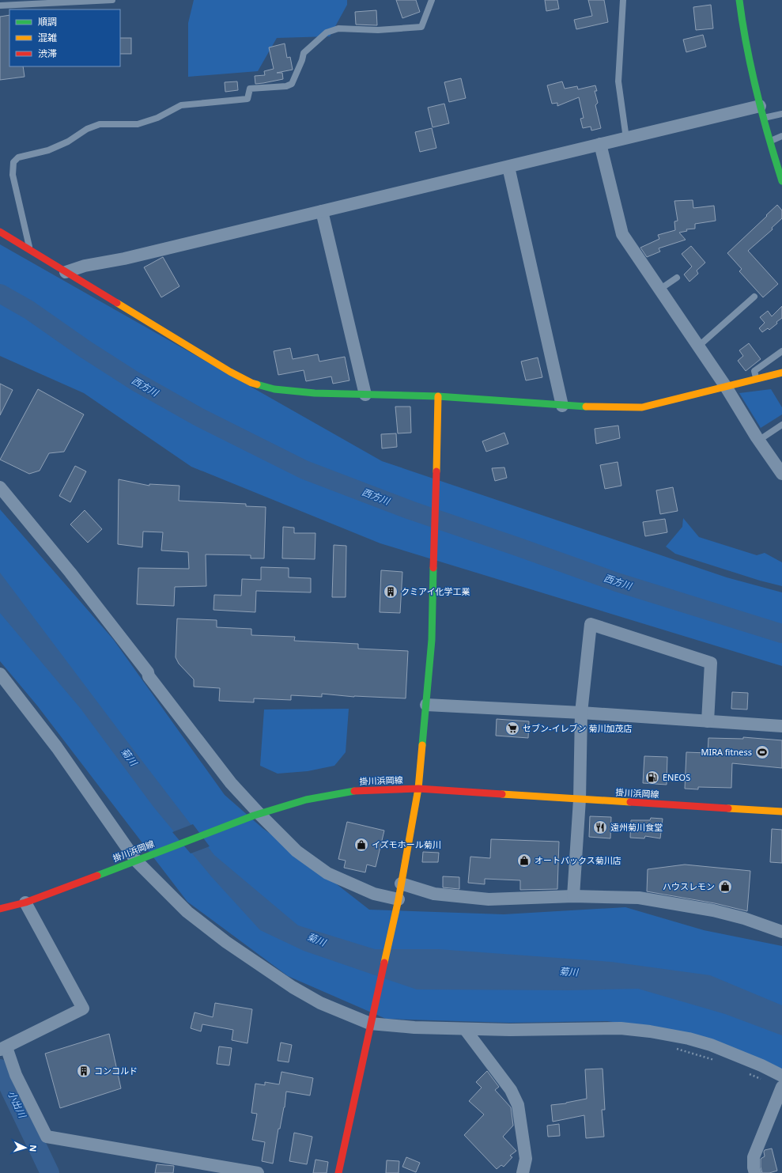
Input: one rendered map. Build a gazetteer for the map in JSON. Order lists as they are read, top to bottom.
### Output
{
  "streets": {
    "street": ["掛川浜岡線"]
  },
  "water": ["西方川", "菊川", "小出川"],
  "places": {
    "building": ["クミアイ化学工業", "コンコルド"],
    "supermarket": ["セブン-イレブン 菊川加茂店"],
    "sports": ["MIRA fitness"],
    "fuel station": ["ENEOS"],
    "restaurant": ["遠州菊川食堂"],
    "shop": ["イズモホール菊川", "オートバックス菊川店", "ハウスレモン"]
  },
  "legend": ["順調", "混雑", "渋滞"],
  "north": "right"
}
